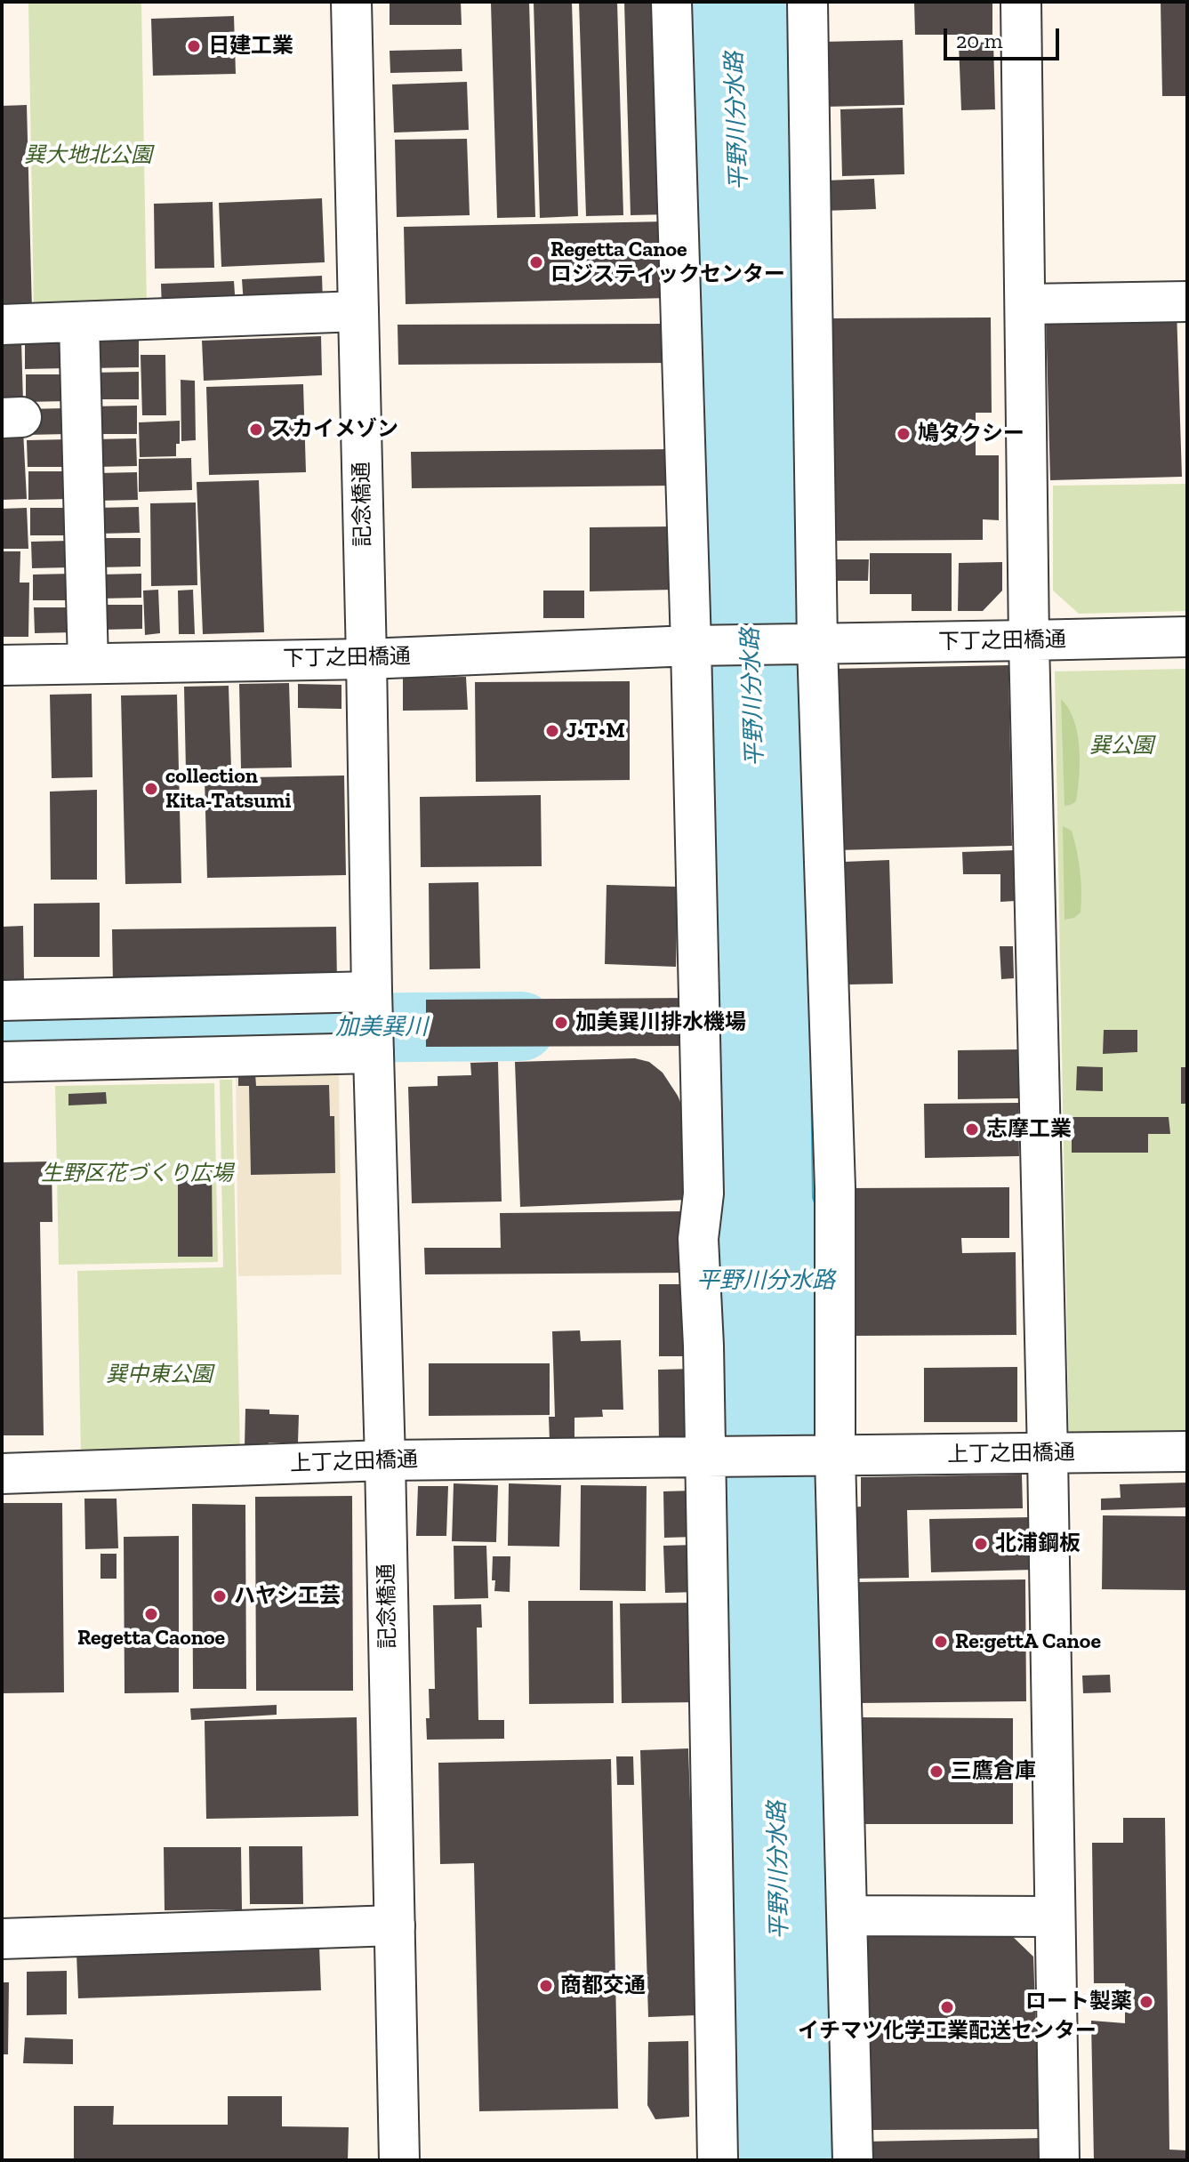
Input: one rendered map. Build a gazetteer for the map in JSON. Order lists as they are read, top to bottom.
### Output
{
  "streets": {
    "street": ["記念橋通", "下丁之田橋通", "上丁之田橋通"]
  },
  "crossings": [
    ["記念橋通", "下丁之田橋通"],
    ["記念橋通", "上丁之田橋通"]
  ],
  "water": ["平野川分水路", "加美巽川"],
  "parks": [
    "巽大地北公園",
    "巽公園",
    "生野区花づくり広場",
    "巽中東公園"
  ],
  "places": [
    "日建工業",
    "Regetta Canoe ロジスティックセンター",
    "スカイメゾン",
    "鳩タクシー",
    "J•T•M",
    "collection Kita-Tatsumi",
    "加美巽川排水機場",
    "志摩工業",
    "北浦鋼板",
    "ハヤシ工芸",
    "Regetta Caonoe",
    "Re:gettA Canoe",
    "三鷹倉庫",
    "商都交通",
    "ロート製薬",
    "イチマツ化学工業配送センター"
  ],
  "scale_bar": "20 m"
}
